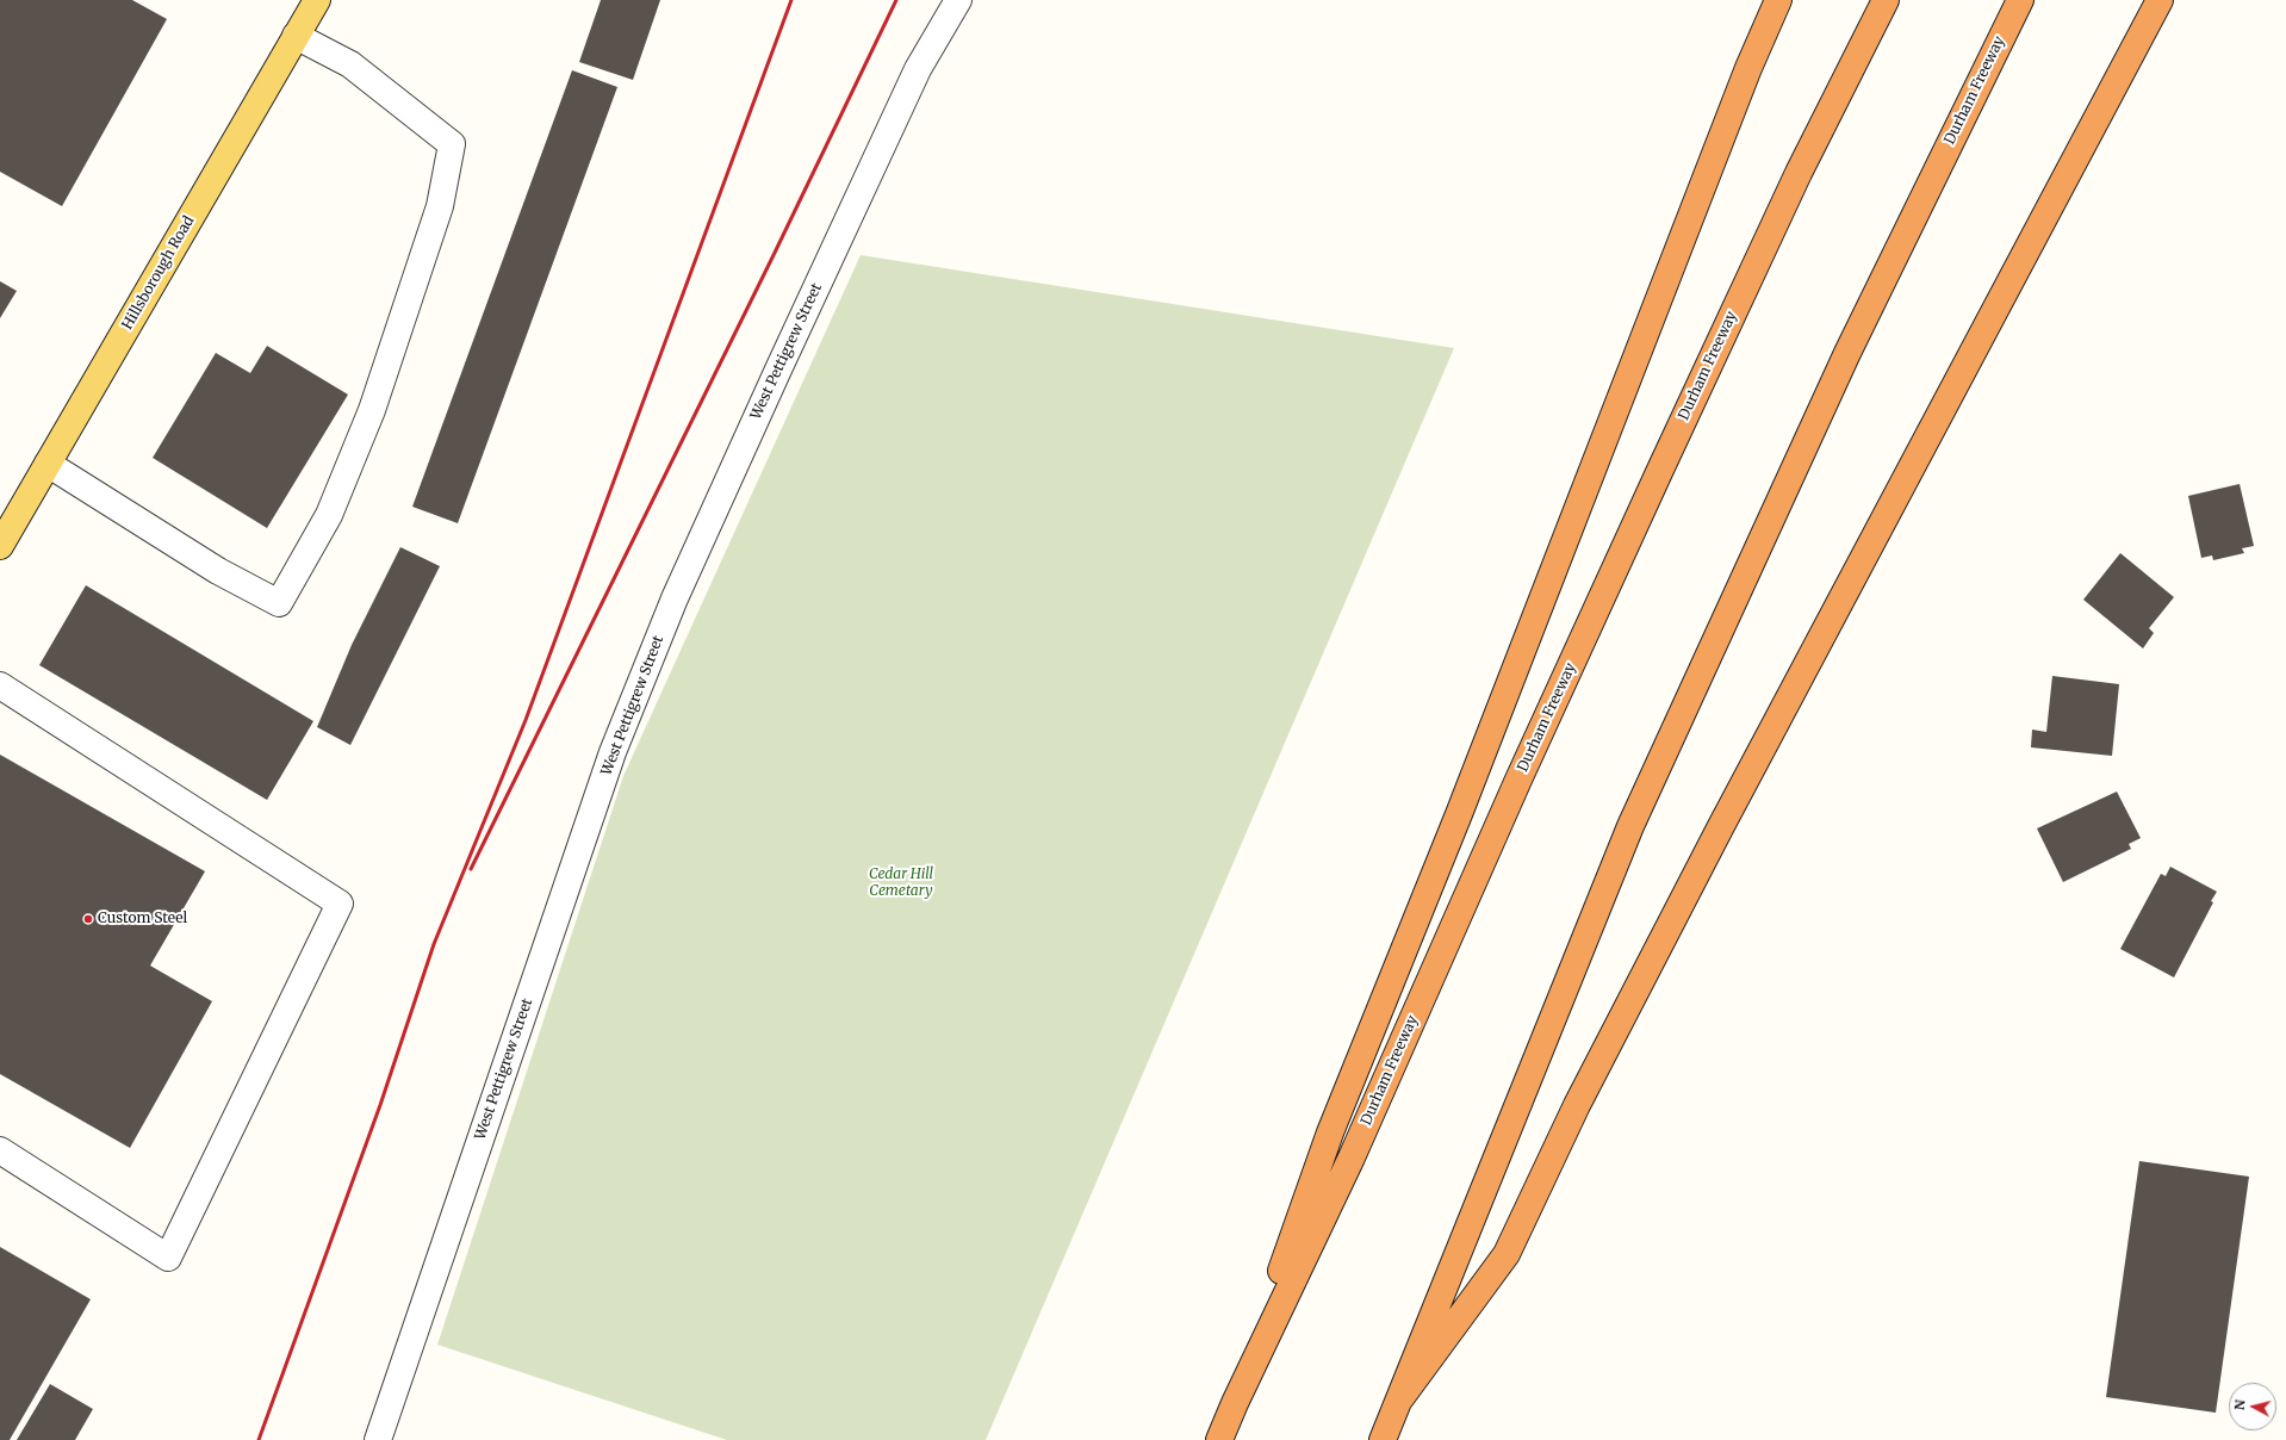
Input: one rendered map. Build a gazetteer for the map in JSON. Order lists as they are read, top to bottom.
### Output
{
  "streets": {
    "highway": ["Durham Freeway"],
    "main road": ["Hillsborough Road"],
    "street": ["West Pettigrew Street"]
  },
  "parks": ["Cedar Hill Cemetary"],
  "places": ["Custom Steel"],
  "north": "left"
}
